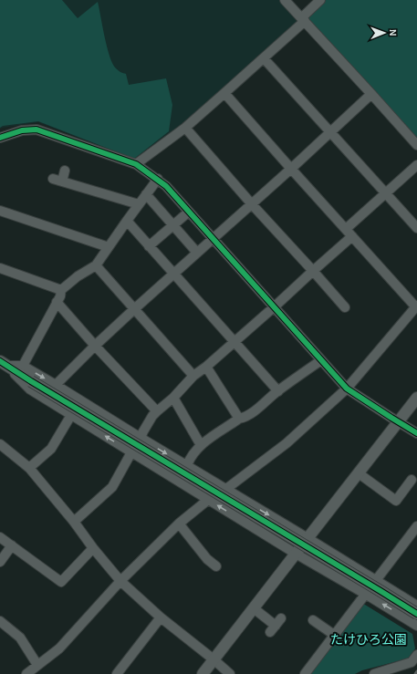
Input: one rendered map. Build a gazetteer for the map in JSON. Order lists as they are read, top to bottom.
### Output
{
  "parks": ["たけひろ公園"],
  "north": "right"
}
